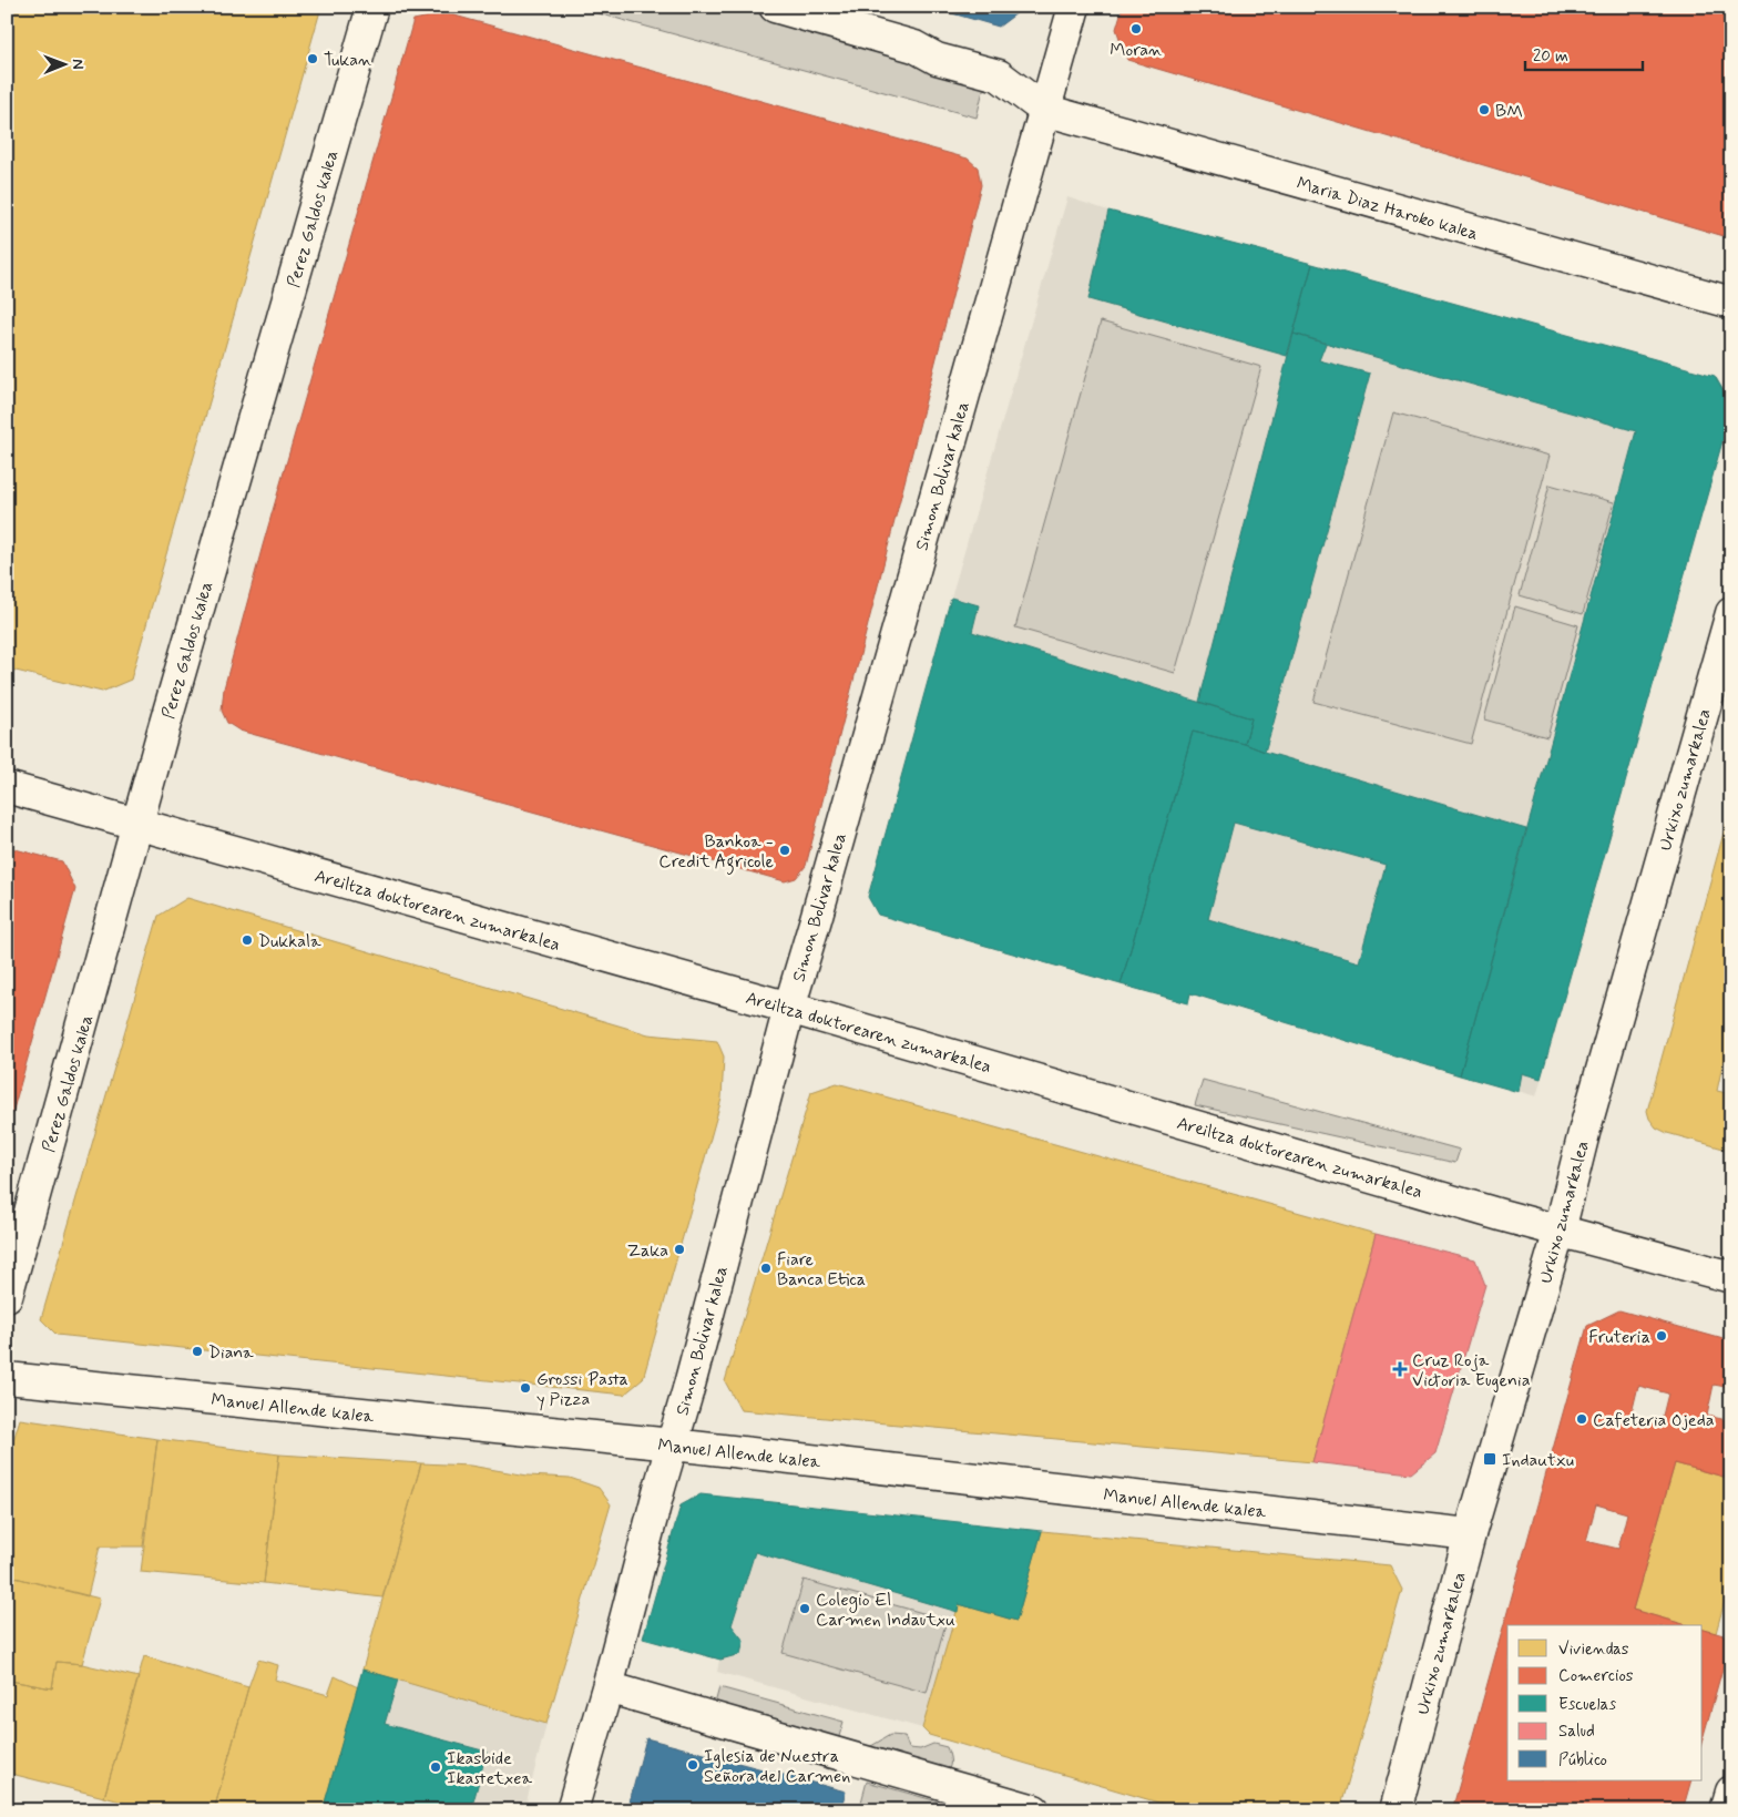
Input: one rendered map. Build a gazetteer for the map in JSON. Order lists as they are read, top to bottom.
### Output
{
  "streets": {
    "street": [
      "Maria Diaz Haroko kalea",
      "Perez Galdos kalea",
      "Simon Bolivar kalea",
      "Urkixo zumarkalea",
      "Areiltza doktorearen zumarkalea",
      "Manuel Allende kalea"
    ]
  },
  "crossings": [
    ["Maria Diaz Haroko kalea", "Simon Bolivar kalea"],
    ["Perez Galdos kalea", "Areiltza doktorearen zumarkalea"],
    ["Simon Bolivar kalea", "Areiltza doktorearen zumarkalea"],
    ["Simon Bolivar kalea", "Manuel Allende kalea"],
    ["Urkixo zumarkalea", "Areiltza doktorearen zumarkalea"],
    ["Urkixo zumarkalea", "Manuel Allende kalea"]
  ],
  "places": {
    "other": [
      "Moran",
      "Tukan",
      "BM",
      "Bankoa - Credit Agricole",
      "Dukkala",
      "Zaka",
      "Fiare Banca Etica",
      "Fruteria",
      "Diana",
      "Grossi Pasta y Pizza",
      "Cafeteria Ojeda",
      "Colegio El Carmen Indautxu",
      "Iglesia de Nuestra Señora del Carmen",
      "Ikasbide Ikastetxea"
    ],
    "health": ["Cruz Roja Victoria Eugenia"],
    "transit": ["Indautxu"]
  },
  "legend": [
    "Viviendas",
    "Comercios",
    "Escuelas",
    "Salud",
    "Público"
  ],
  "scale_bar": "20 m",
  "north": "right"
}
